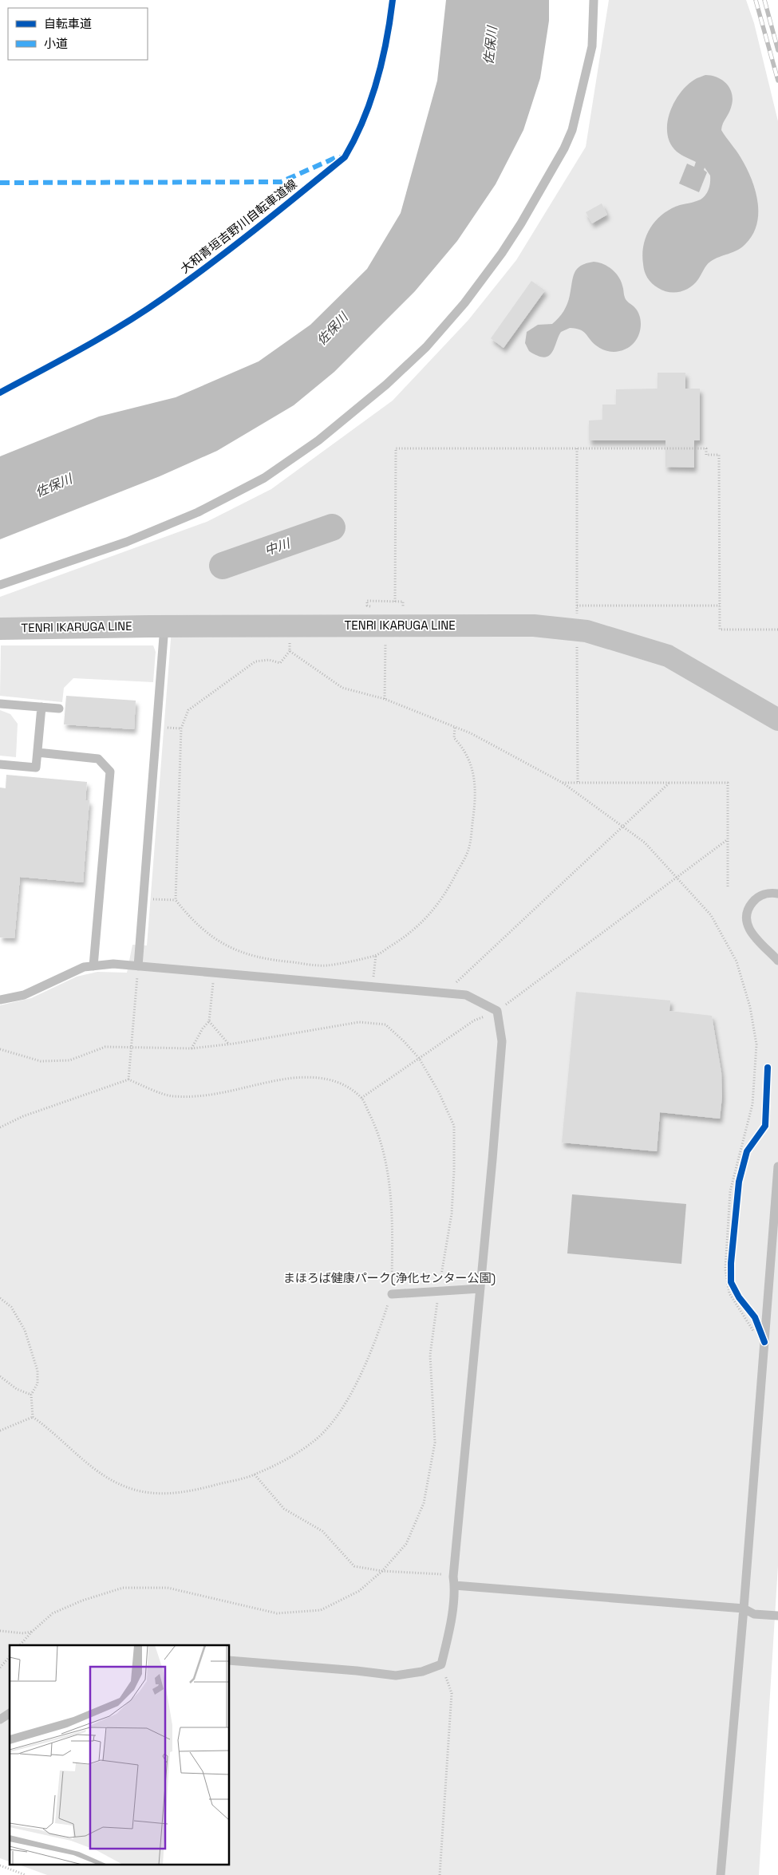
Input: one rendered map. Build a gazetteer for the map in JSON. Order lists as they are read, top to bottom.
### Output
{
  "streets": {
    "main road": ["TENRI IKARUGA LINE"],
    "cycle path": ["大和青垣吉野川自転車道線"]
  },
  "water": ["佐保川", "中川"],
  "parks": ["まほろば健康パーク(浄化センター公園)"],
  "legend": ["自転車道", "小道"]
}
